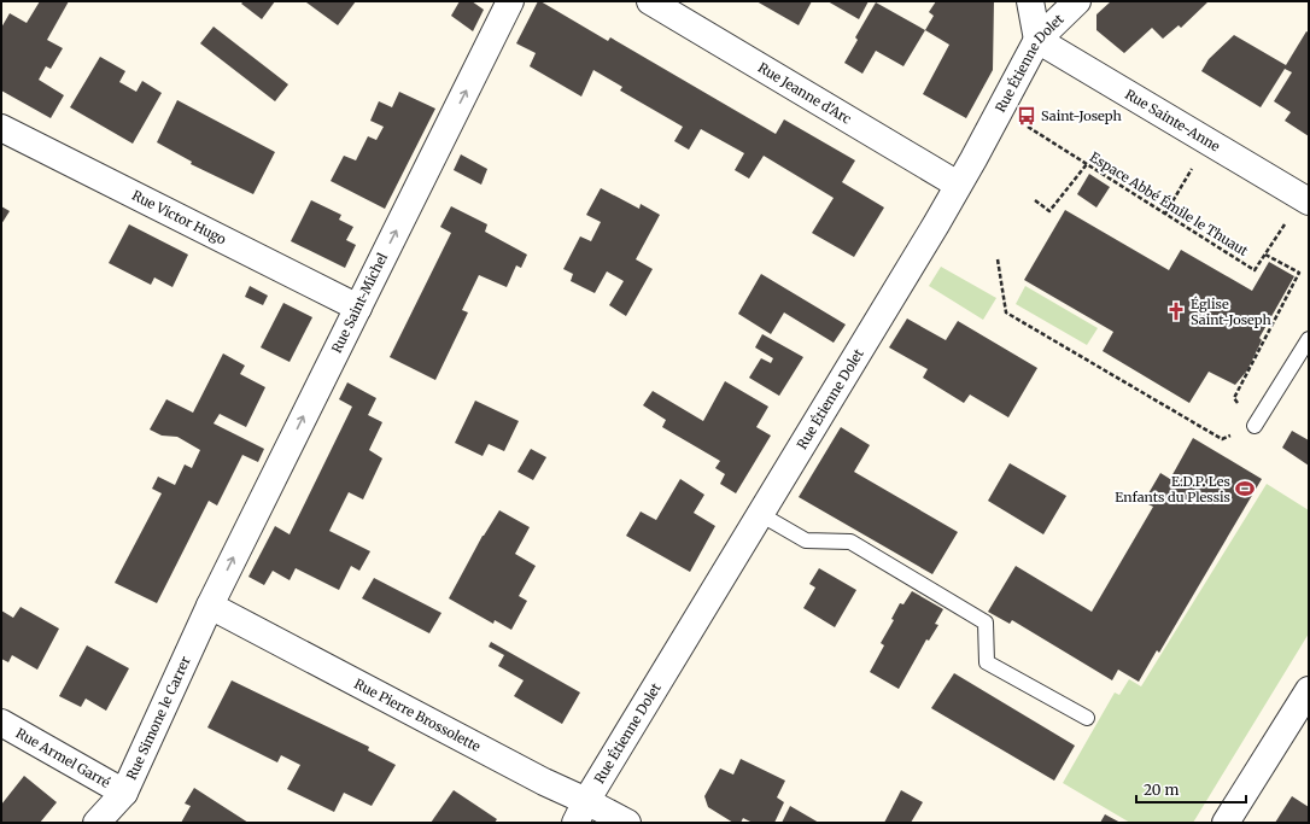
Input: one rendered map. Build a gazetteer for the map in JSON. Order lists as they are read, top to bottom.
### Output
{
  "streets": {
    "street": [
      "Rue Étienne Dolet",
      "Rue Jeanne d'Arc",
      "Rue Sainte-Anne",
      "Rue Victor Hugo",
      "Rue Saint-Michel",
      "Rue Pierre Brossolette",
      "Rue Simone le Carrer",
      "Rue Armel Garré"
    ],
    "path": ["Espace Abbé Émile le Thuaut"]
  },
  "crossings": [
    ["Rue Étienne Dolet", "Rue Jeanne d'Arc"],
    ["Rue Étienne Dolet", "Rue Sainte-Anne"],
    ["Rue Étienne Dolet", "Espace Abbé Émile le Thuaut"],
    ["Rue Étienne Dolet", "Rue Pierre Brossolette"],
    ["Rue Sainte-Anne", "Espace Abbé Émile le Thuaut"],
    ["Rue Victor Hugo", "Rue Saint-Michel"],
    ["Rue Saint-Michel", "Rue Pierre Brossolette"],
    ["Rue Saint-Michel", "Rue Simone le Carrer"],
    ["Rue Pierre Brossolette", "Rue Simone le Carrer"],
    ["Rue Simone le Carrer", "Rue Armel Garré"]
  ],
  "one_way": ["Rue Saint-Michel"],
  "places": {
    "bus stop": ["Saint-Joseph"],
    "church": ["Église Saint-Joseph"],
    "sports": ["E.D.P. Les Enfants du Plessis"]
  },
  "scale_bar": "20 m"
}
